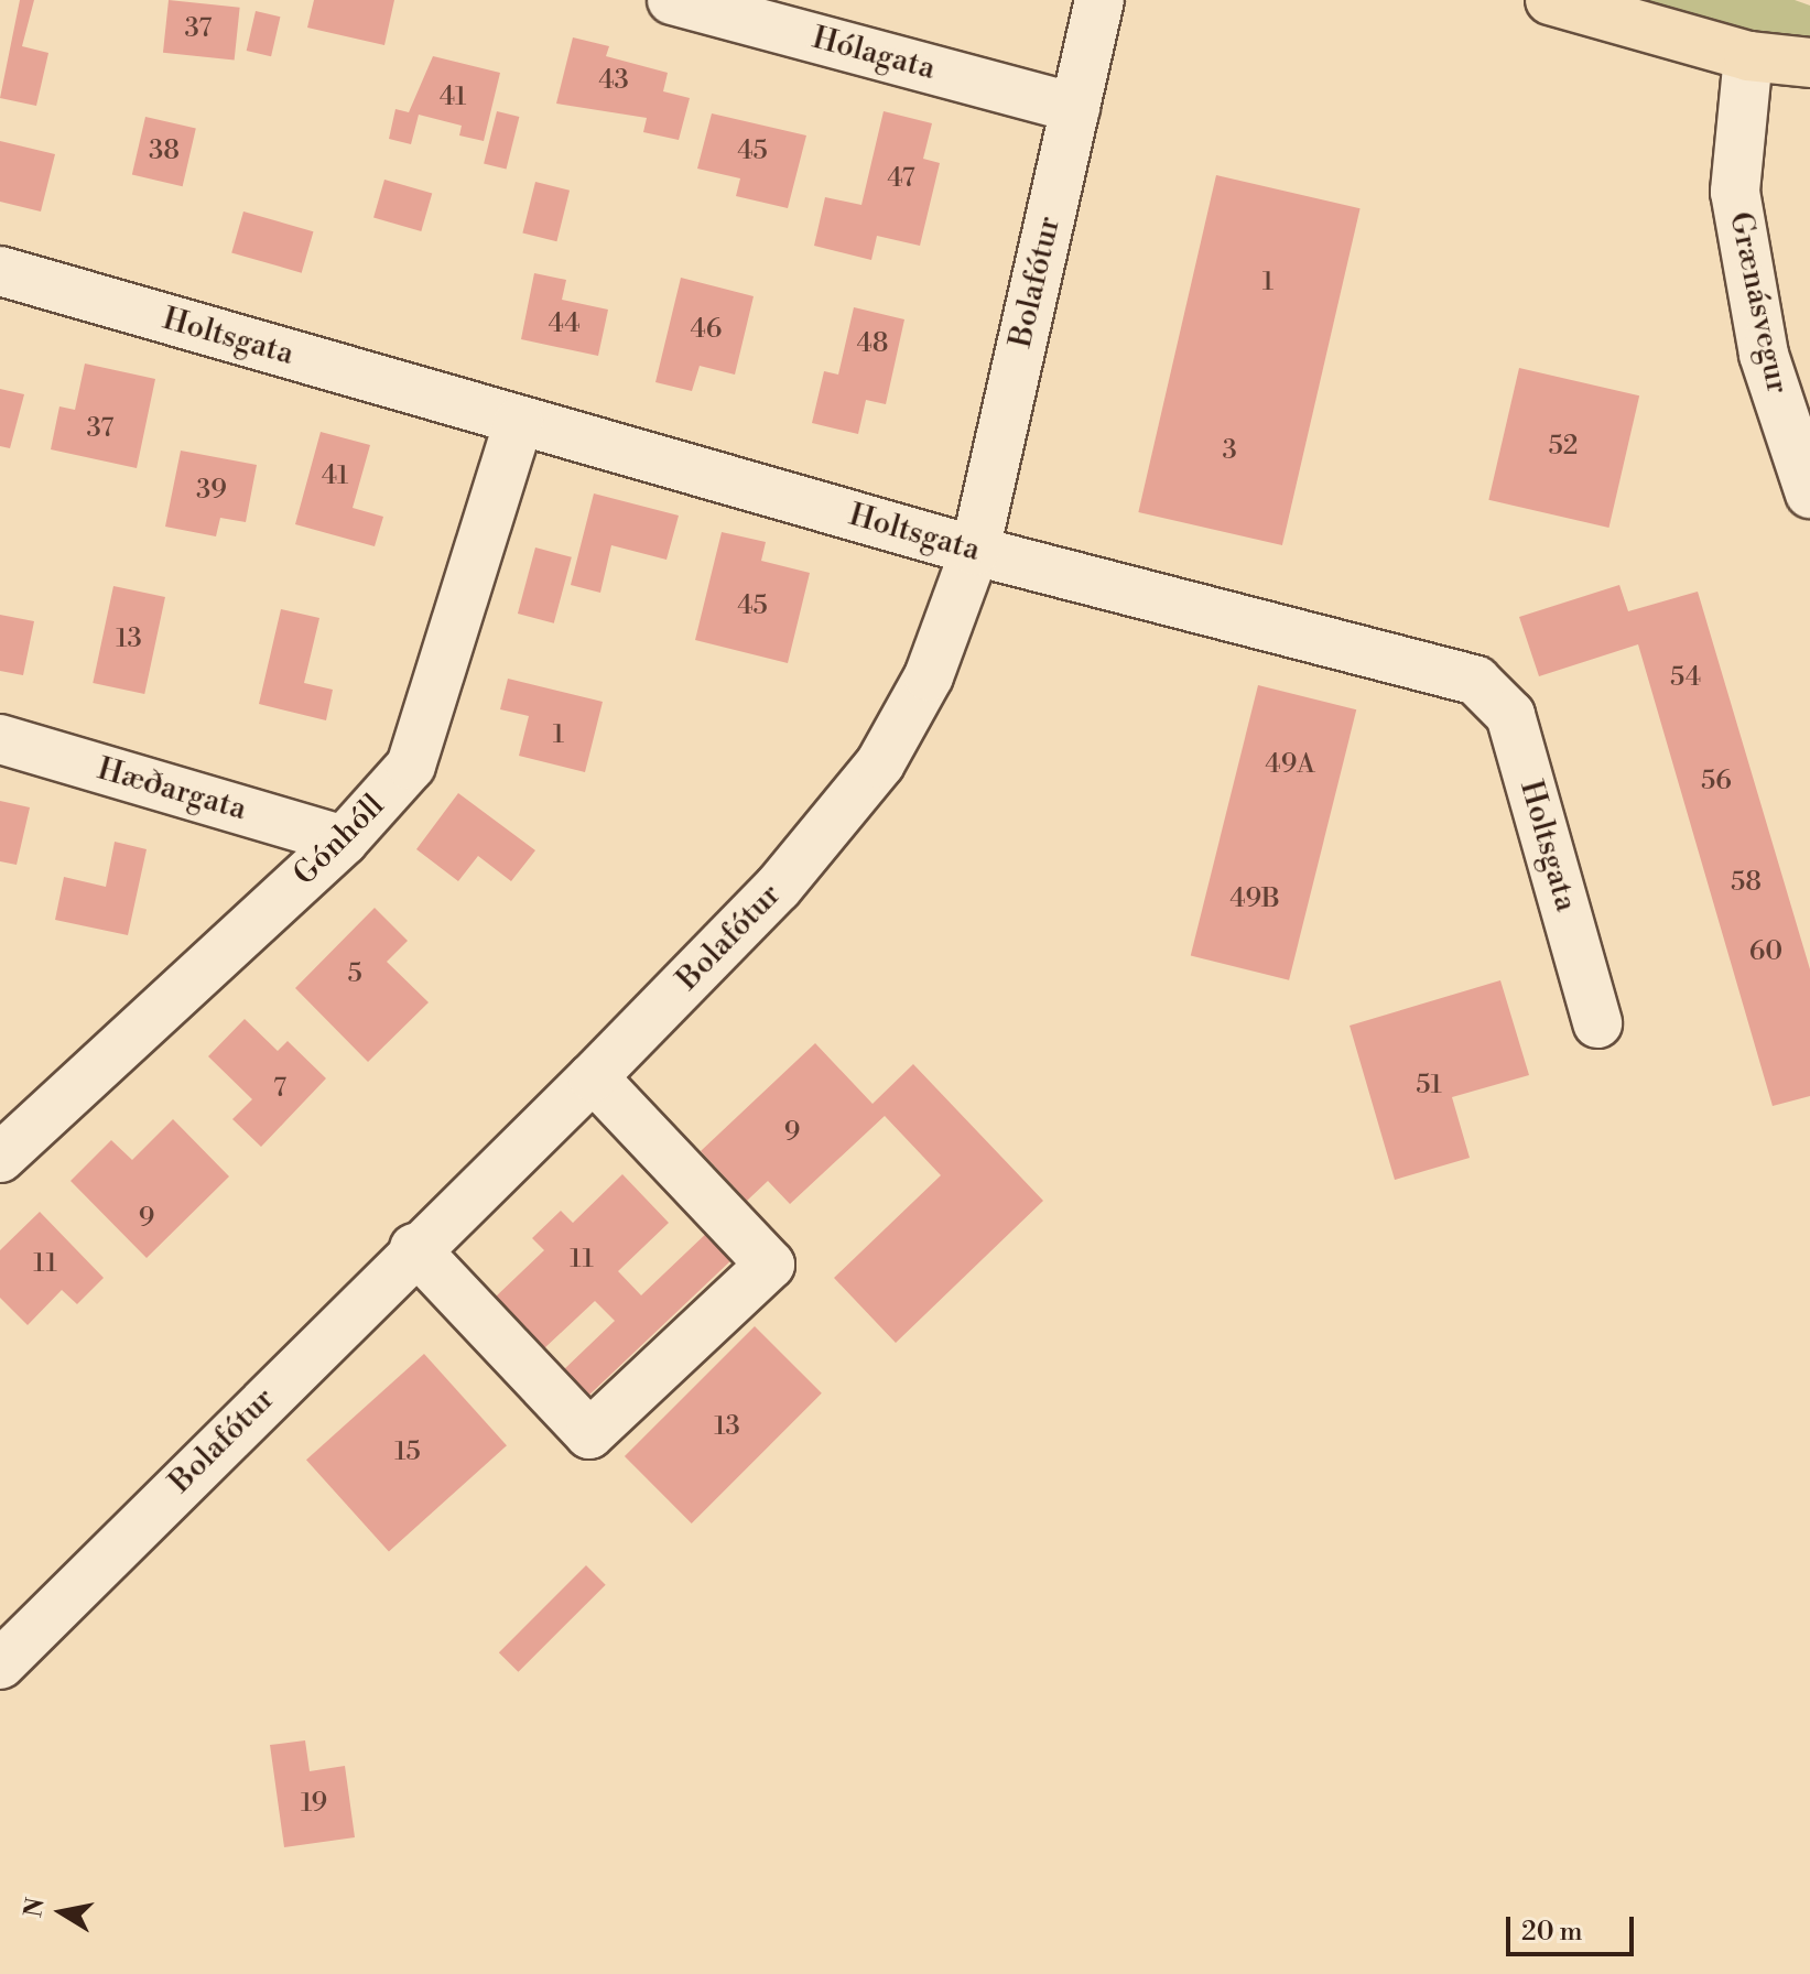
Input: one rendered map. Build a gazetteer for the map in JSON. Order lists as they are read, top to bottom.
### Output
{
  "streets": {
    "street": [
      "Hólagata",
      "Bolafótur",
      "Grænásvegur",
      "Holtsgata",
      "Hæðargata",
      "Gónhóll"
    ]
  },
  "crossings": [
    ["Hólagata", "Bolafótur"],
    ["Bolafótur", "Holtsgata"],
    ["Holtsgata", "Gónhóll"],
    ["Hæðargata", "Gónhóll"]
  ],
  "house_numbers": [
    "37",
    "43",
    "41",
    "38",
    "45",
    "47",
    "1",
    "44",
    "46",
    "48",
    "37",
    "52",
    "3",
    "41",
    "39",
    "45",
    "13",
    "54",
    "1",
    "49A",
    "56",
    "58",
    "49B",
    "60",
    "5",
    "51",
    "7",
    "9",
    "9",
    "11",
    "11",
    "13",
    "15",
    "19"
  ],
  "scale_bar": "20 m",
  "north": "left"
}
